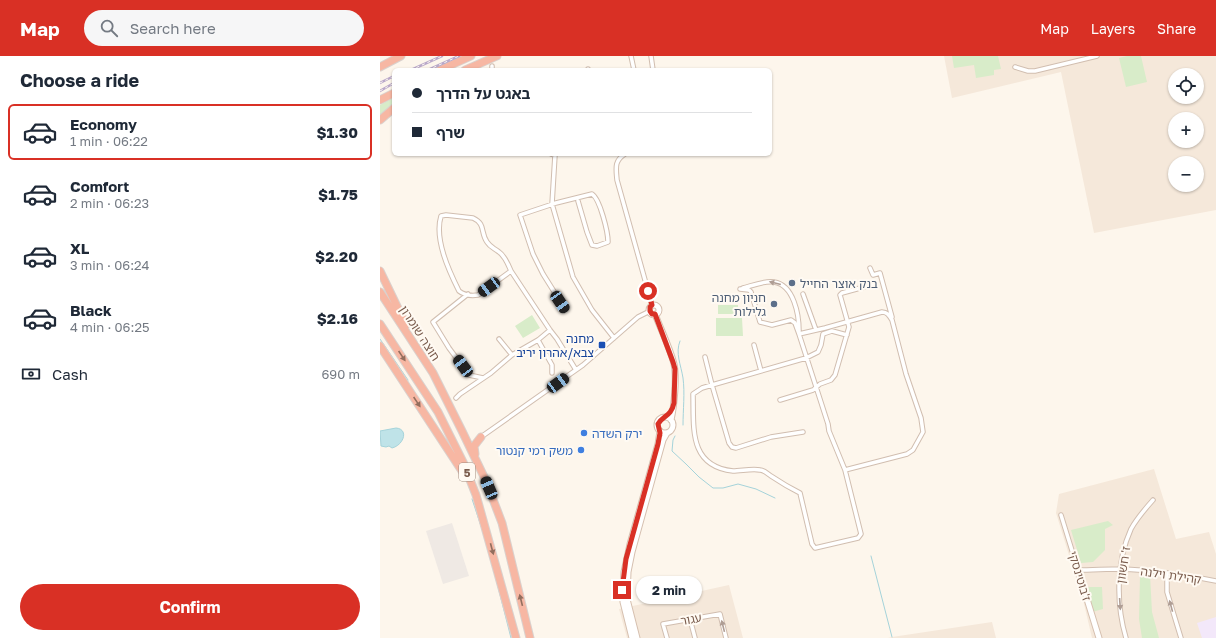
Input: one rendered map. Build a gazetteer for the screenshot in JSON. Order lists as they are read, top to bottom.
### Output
{
  "streets": {
    "highway": ["חוצה שומרון", "5"],
    "street": [
      "ז' חשוון",
      "קהילת וילנה",
      "ז'בוטינסקי",
      "עגור"
    ]
  },
  "crossings": [
    ["חוצה שומרון", "5"],
    ["ז' חשוון", "קהילת וילנה"],
    ["קהילת וילנה", "ז'בוטינסקי"]
  ],
  "one_way": ["ז' חשוון"],
  "places": {
    "other": [
      "בנק אוצר החייל",
      "חניון מחנה גלילות",
      "ירק השדה",
      "משק רמי קנטור"
    ],
    "transit": ["מחנה צבא/אהרון יריב"]
  },
  "page": {
    "header": "Map",
    "search": "Search here",
    "nav": ["Map", "Layers", "Share"],
    "heading": "Choose a ride",
    "map_buttons": ["+", "−"],
    "banner": ["באגט על הדרך", "שרף"],
    "list": [
      {
        "name": "Economy",
        "note": "1 min · 06:22",
        "value": "$1.30"
      },
      {
        "name": "Comfort",
        "note": "2 min · 06:23",
        "value": "$1.75"
      },
      {
        "name": "XL",
        "note": "3 min · 06:24",
        "value": "$2.20"
      },
      {
        "name": "Black",
        "note": "4 min · 06:25",
        "value": "$2.16"
      }
    ],
    "pay": ["Cash", "690 m"],
    "buttons": "Confirm",
    "bubble": "2 min"
  }
}
